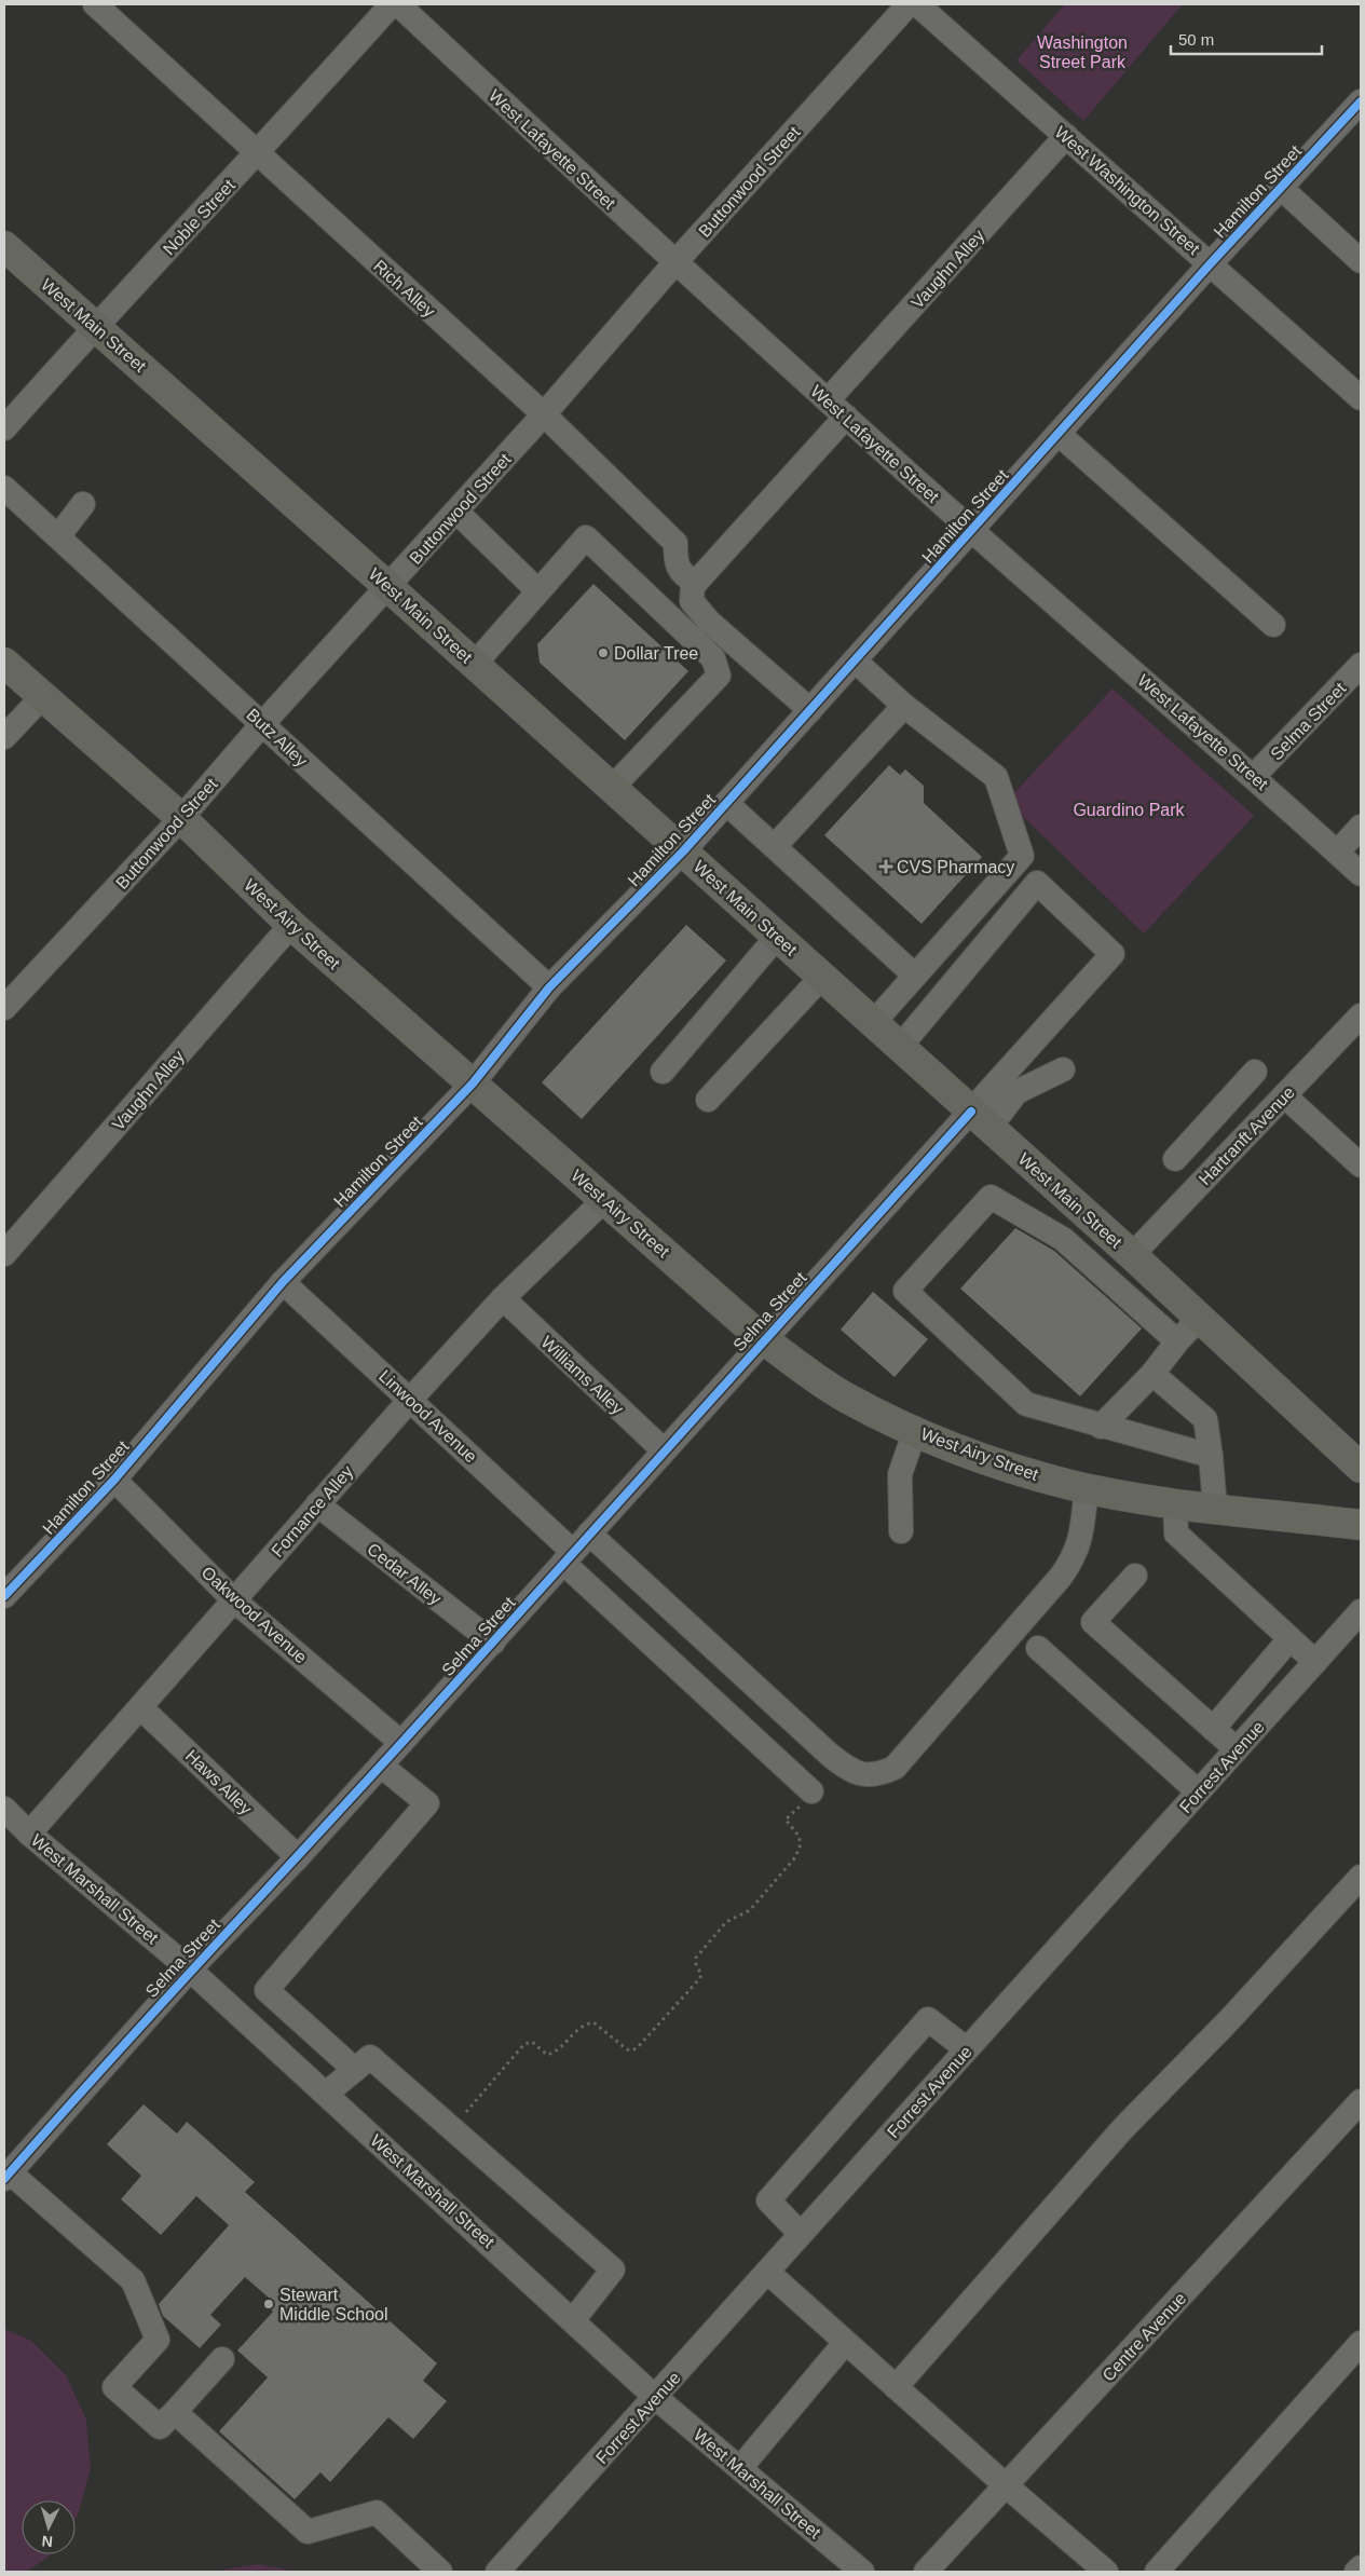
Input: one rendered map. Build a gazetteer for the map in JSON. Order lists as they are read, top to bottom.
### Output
{
  "streets": {
    "main road": ["West Main Street", "West Airy Street"],
    "street": [
      "West Lafayette Street",
      "Buttonwood Street",
      "West Washington Street",
      "Hamilton Street",
      "Noble Street",
      "Vaughn Alley",
      "Rich Alley",
      "Selma Street",
      "Butz Alley",
      "Hartranft Avenue",
      "Williams Alley",
      "Linwood Avenue",
      "Fornance Alley",
      "Cedar Alley",
      "Oakwood Avenue",
      "Forrest Avenue",
      "Haws Alley",
      "West Marshall Street",
      "Centre Avenue"
    ]
  },
  "crossings": [
    ["West Lafayette Street", "Buttonwood Street"],
    ["West Lafayette Street", "Hamilton Street"],
    ["West Lafayette Street", "Vaughn Alley"],
    ["West Lafayette Street", "Selma Street"],
    ["Buttonwood Street", "Rich Alley"],
    ["Buttonwood Street", "West Main Street"],
    ["Buttonwood Street", "Butz Alley"],
    ["Buttonwood Street", "West Airy Street"],
    ["West Washington Street", "Hamilton Street"],
    ["West Washington Street", "Vaughn Alley"],
    ["Hamilton Street", "West Main Street"],
    ["Hamilton Street", "Butz Alley"],
    ["Hamilton Street", "West Airy Street"],
    ["Hamilton Street", "Linwood Avenue"],
    ["Hamilton Street", "Oakwood Avenue"],
    ["Noble Street", "Rich Alley"],
    ["Noble Street", "West Main Street"],
    ["Vaughn Alley", "West Airy Street"],
    ["West Main Street", "Selma Street"],
    ["West Main Street", "Hartranft Avenue"],
    ["Selma Street", "West Airy Street"],
    ["Selma Street", "Williams Alley"],
    ["Selma Street", "Linwood Avenue"],
    ["Selma Street", "Cedar Alley"],
    ["Selma Street", "Oakwood Avenue"],
    ["Selma Street", "Haws Alley"],
    ["Selma Street", "West Marshall Street"],
    ["West Airy Street", "Fornance Alley"],
    ["Williams Alley", "Fornance Alley"],
    ["Linwood Avenue", "Fornance Alley"],
    ["Fornance Alley", "Cedar Alley"],
    ["Fornance Alley", "Oakwood Avenue"],
    ["Fornance Alley", "Haws Alley"],
    ["Fornance Alley", "West Marshall Street"],
    ["Forrest Avenue", "West Marshall Street"]
  ],
  "parks": ["Washington Street Park", "Guardino Park"],
  "places": {
    "other": ["Dollar Tree", "Stewart Middle School"],
    "health": ["CVS Pharmacy"]
  },
  "scale_bar": "50 m",
  "north": "bottom"
}
